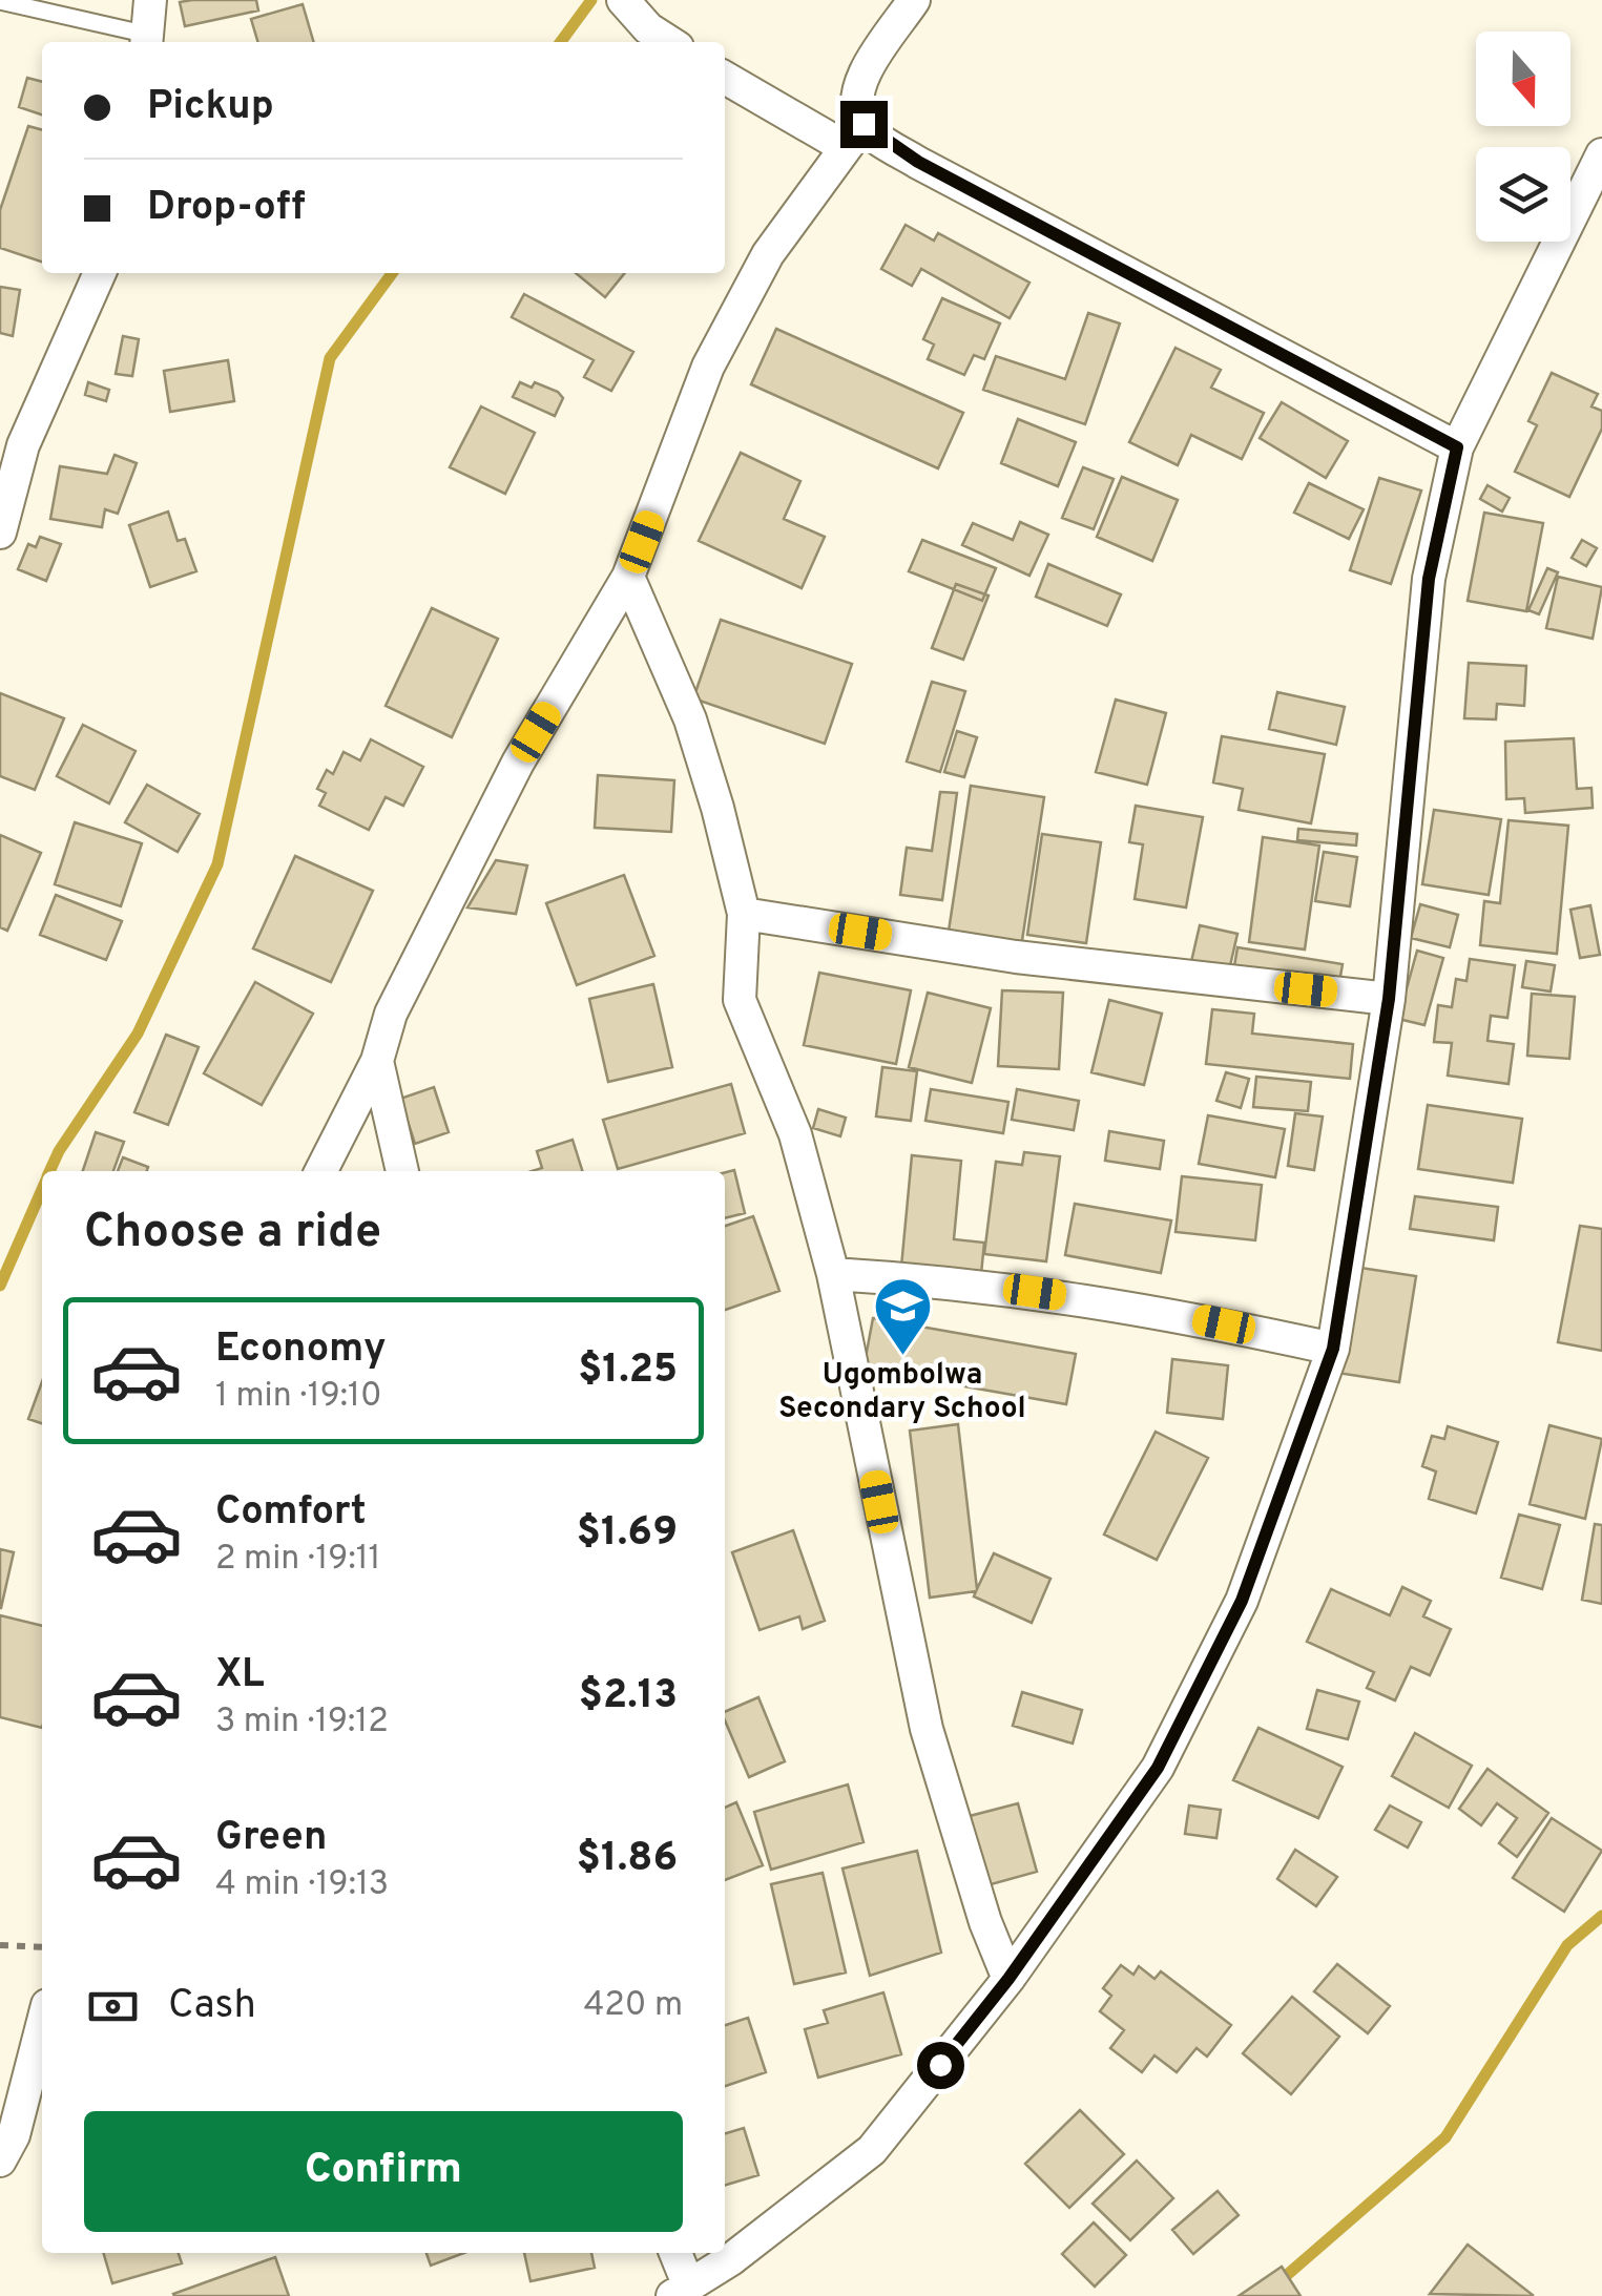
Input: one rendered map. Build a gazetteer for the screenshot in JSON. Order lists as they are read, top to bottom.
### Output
{
  "places": {
    "school or university": ["Ugombolwa Secondary School"]
  },
  "north": "bottom",
  "page": {
    "banner": ["Pickup", "Drop-off"],
    "heading": "Choose a ride",
    "list": [
      {
        "name": "Economy",
        "note": "1 min · 19:10",
        "value": "$1.25"
      },
      {
        "name": "Comfort",
        "note": "2 min · 19:11",
        "value": "$1.69"
      },
      {
        "name": "XL",
        "note": "3 min · 19:12",
        "value": "$2.13"
      },
      {
        "name": "Green",
        "note": "4 min · 19:13",
        "value": "$1.86"
      }
    ],
    "pay": ["Cash", "420 m"],
    "buttons": "Confirm"
  }
}
